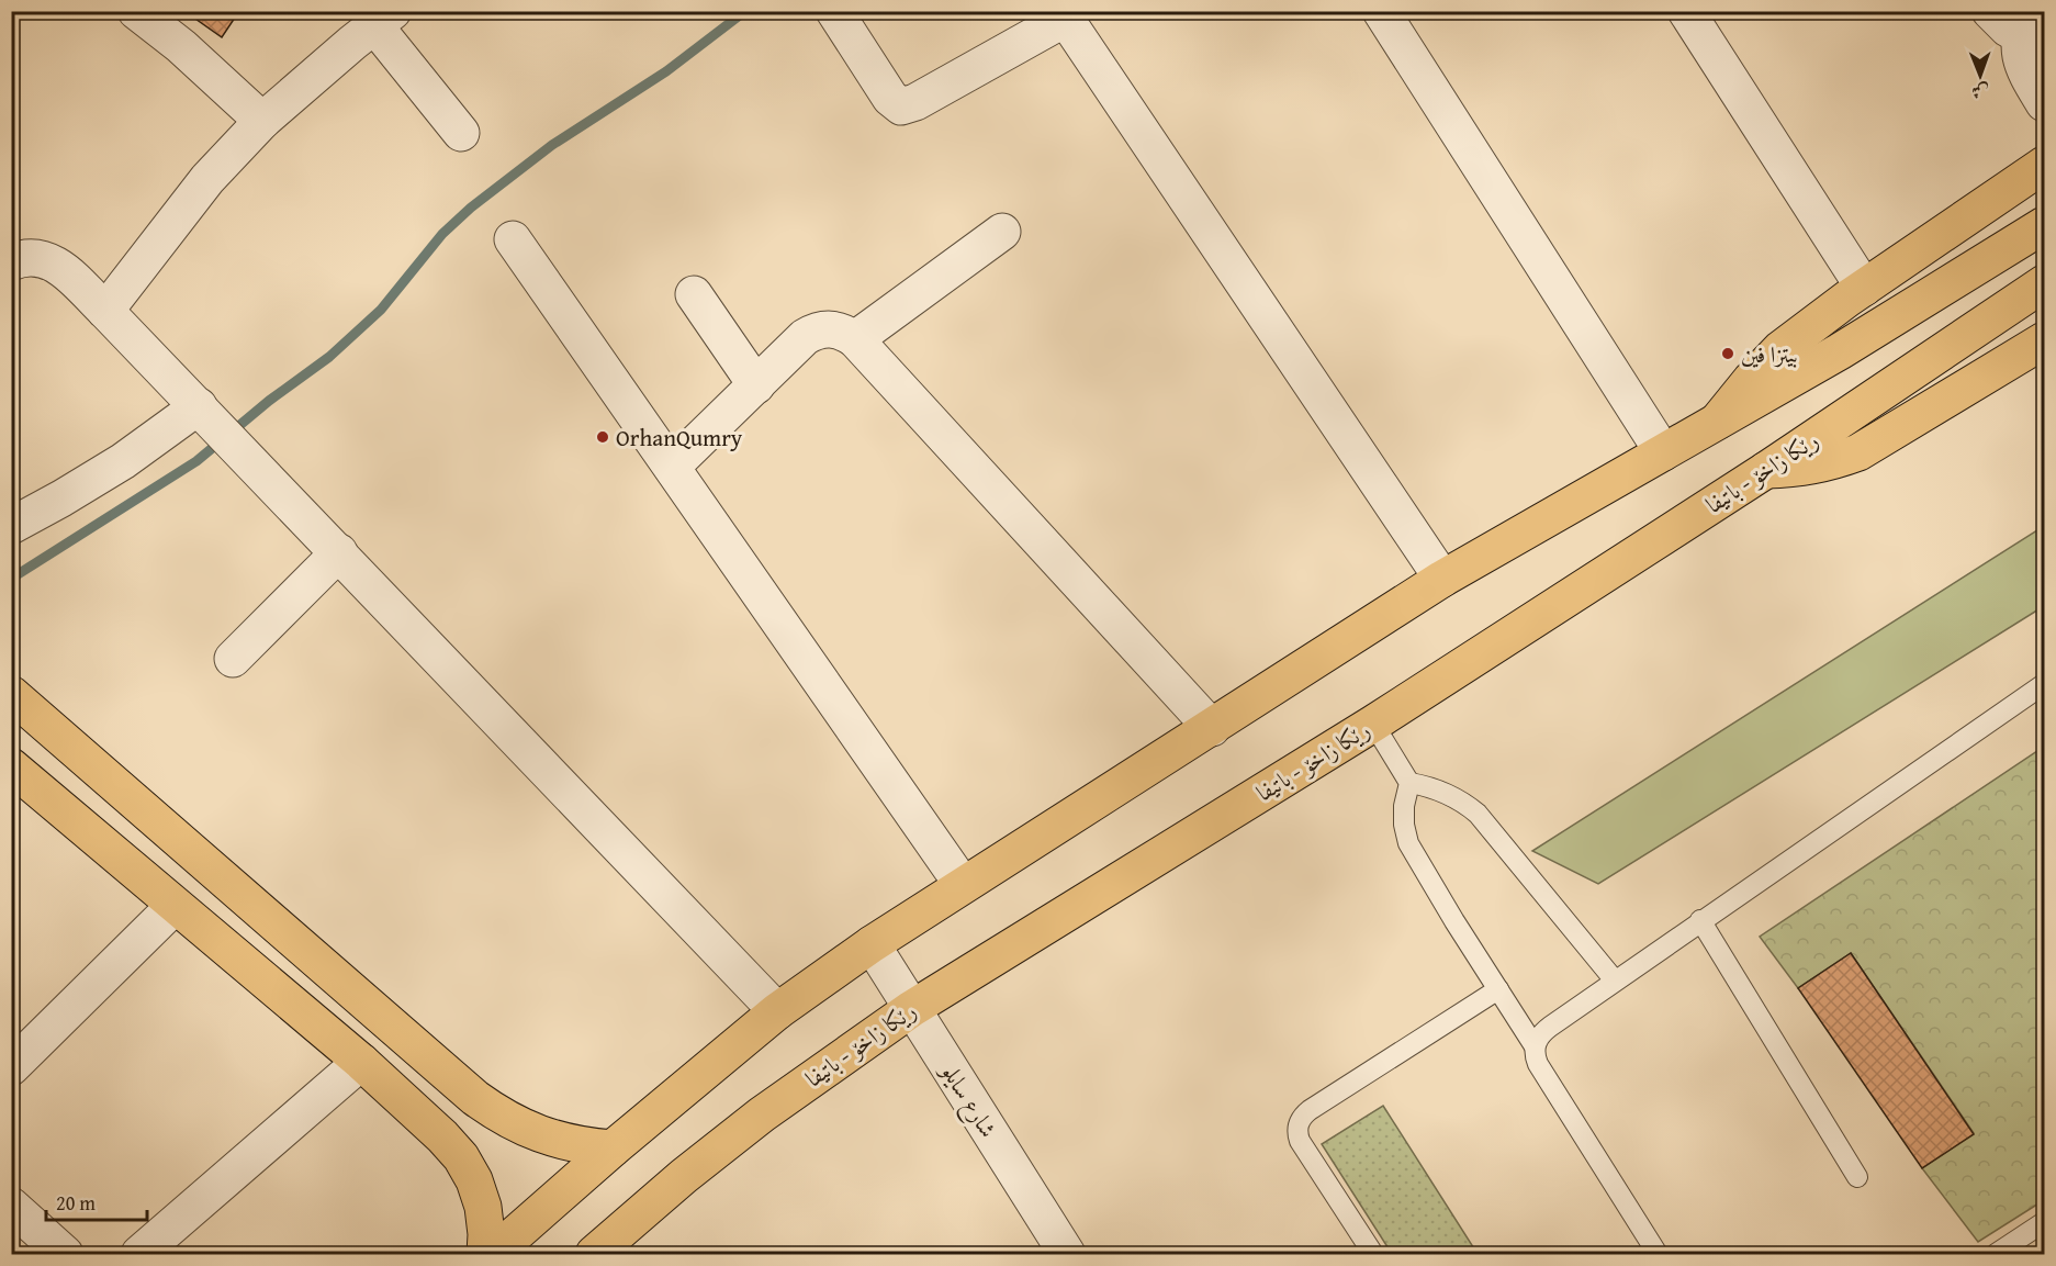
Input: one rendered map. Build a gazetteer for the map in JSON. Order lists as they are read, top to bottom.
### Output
{
  "streets": {
    "main road": ["رێکا زاخۆ - باتیفا"],
    "street": ["شارع سايلو"]
  },
  "crossings": [
    ["رێکا زاخۆ - باتیفا", "شارع سايلو"]
  ],
  "places": ["بيتزا فين", "OrhanQumry"],
  "scale_bar": "20 m",
  "north": "bottom"
}
